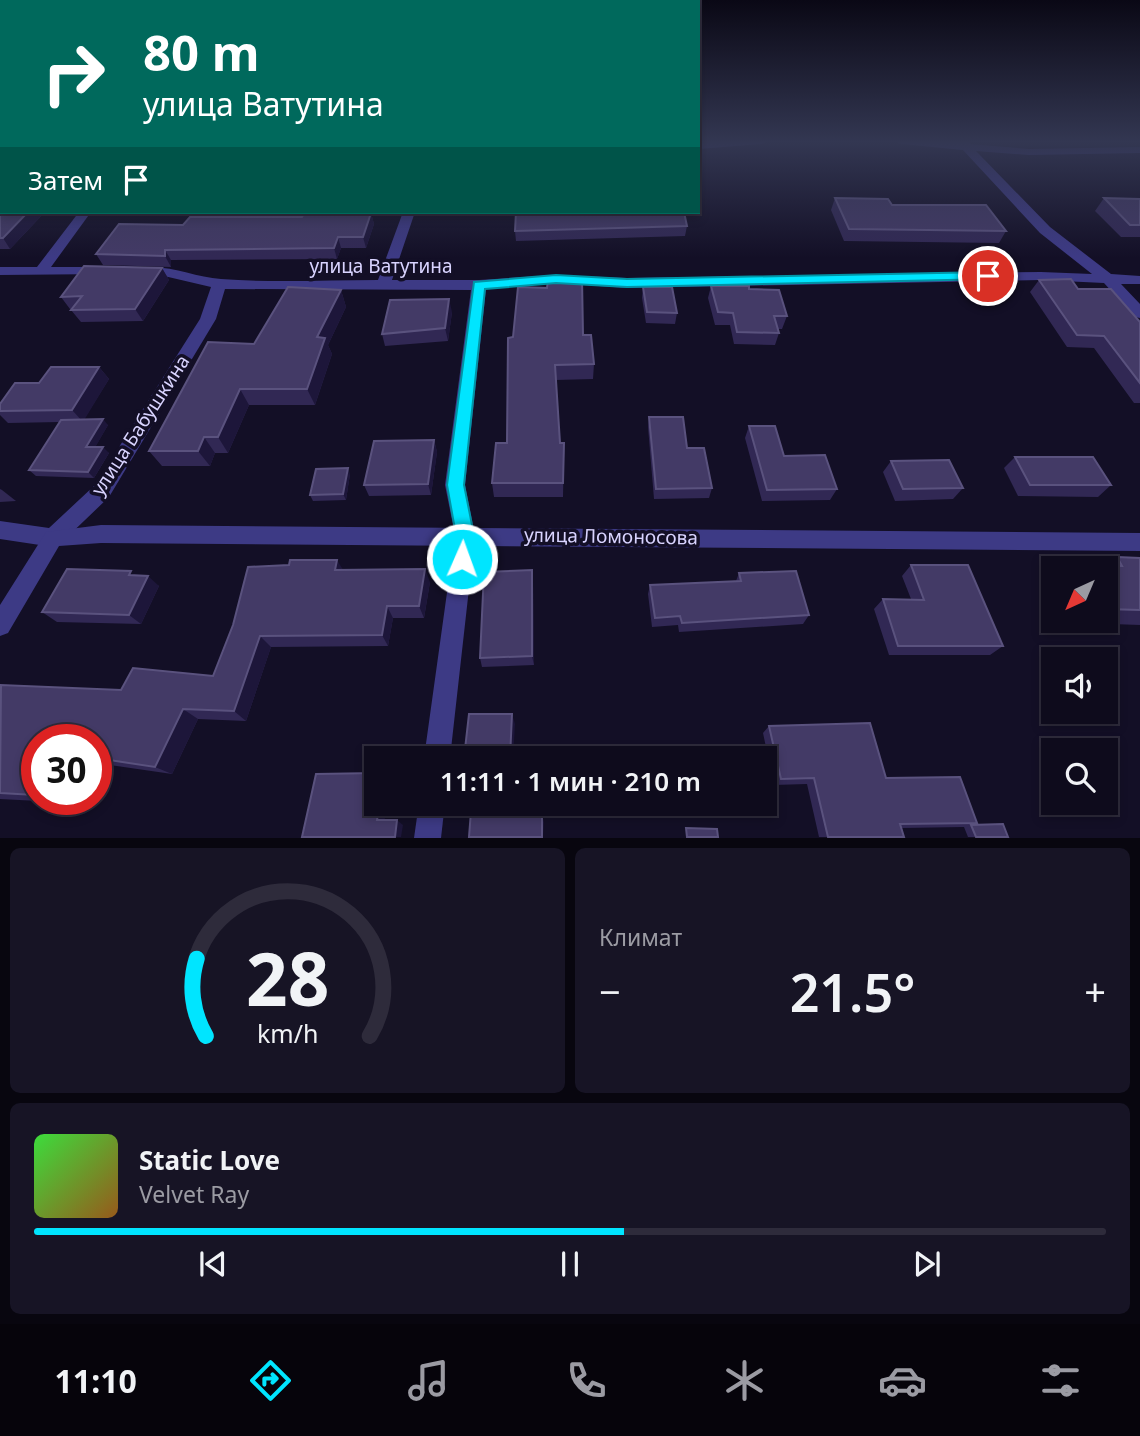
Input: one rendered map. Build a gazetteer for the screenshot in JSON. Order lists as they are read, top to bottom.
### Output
{
  "streets": {
    "street": ["улица Ватутина", "улица Бабушкина", "улица Ломоносова"]
  },
  "crossings": [
    ["улица Ватутина", "улица Бабушкина"],
    ["улица Бабушкина", "улица Ломоносова"]
  ],
  "north": "bottom left",
  "page": {
    "turn": ["80 m", "улица Ватутина"],
    "then": "Затем",
    "limit": "30",
    "trip": "11:11 · 1 мин · 210 m",
    "tile": "Климат",
    "heat": ["−", "21.5°", "+"],
    "song": ["Static Love", "Velvet Ray"],
    "tabs": "11:10",
    "gauge": ["28", "km/h"]
  }
}
